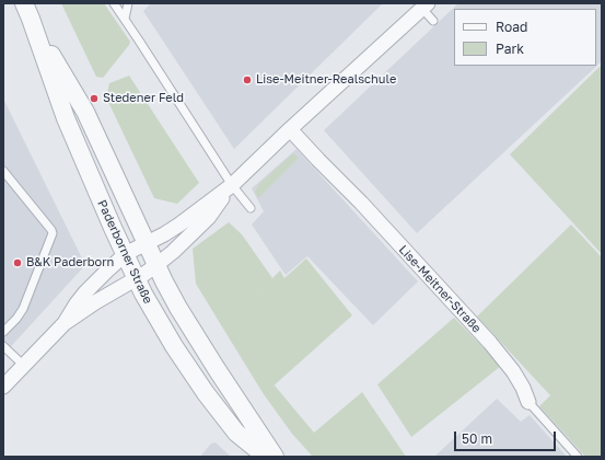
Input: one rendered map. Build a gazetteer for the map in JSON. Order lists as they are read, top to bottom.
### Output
{
  "streets": {
    "street": ["Paderborner Straße", "Lise-Meitner-Straße"]
  },
  "places": ["Lise-Meitner-Realschule", "Stedener Feld", "B&K Paderborn"],
  "legend": ["Road", "Park"],
  "scale_bar": "50 m"
}
